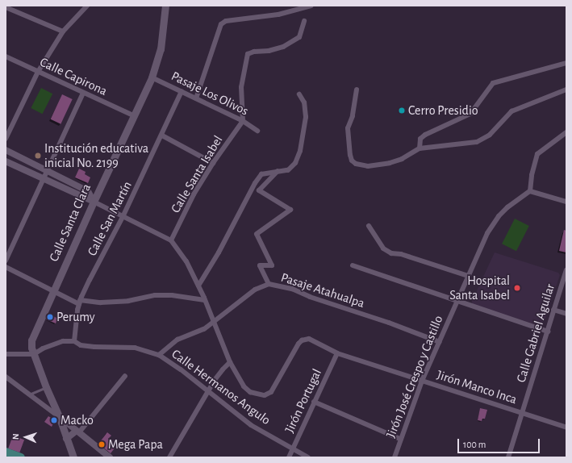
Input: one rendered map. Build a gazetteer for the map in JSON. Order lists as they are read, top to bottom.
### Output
{
  "streets": {
    "main road": ["Calle Santa Clara"],
    "street": [
      "Calle Capirona",
      "Pasaje Los Olivos",
      "Calle Santa Isabel",
      "Calle San Martín",
      "Pasaje Atahualpa",
      "Calle Gabriel Aguilar",
      "Jirón José Crespo y Castillo",
      "Calle Hermanos Angulo",
      "Jirón Manco Inca",
      "Jirón Portugal"
    ]
  },
  "crossings": [
    ["Calle Capirona", "Calle Santa Clara"],
    ["Pasaje Los Olivos", "Calle Santa Isabel"],
    ["Pasaje Los Olivos", "Calle San Martín"],
    ["Pasaje Los Olivos", "Calle Santa Clara"],
    ["Calle San Martín", "Calle Hermanos Angulo"],
    ["Calle Santa Clara", "Calle Hermanos Angulo"],
    ["Pasaje Atahualpa", "Jirón José Crespo y Castillo"],
    ["Pasaje Atahualpa", "Calle Hermanos Angulo"],
    ["Calle Gabriel Aguilar", "Jirón Manco Inca"],
    ["Jirón José Crespo y Castillo", "Jirón Manco Inca"],
    ["Calle Hermanos Angulo", "Jirón Portugal"],
    ["Jirón Manco Inca", "Jirón Portugal"]
  ],
  "places": [
    "Cerro Presidio",
    "Institución educativa inicial No. 2199",
    "Hospital Santa Isabel",
    "Perumy",
    "Macko",
    "Mega Papa"
  ],
  "scale_bar": "100 m",
  "north": "left"
}
